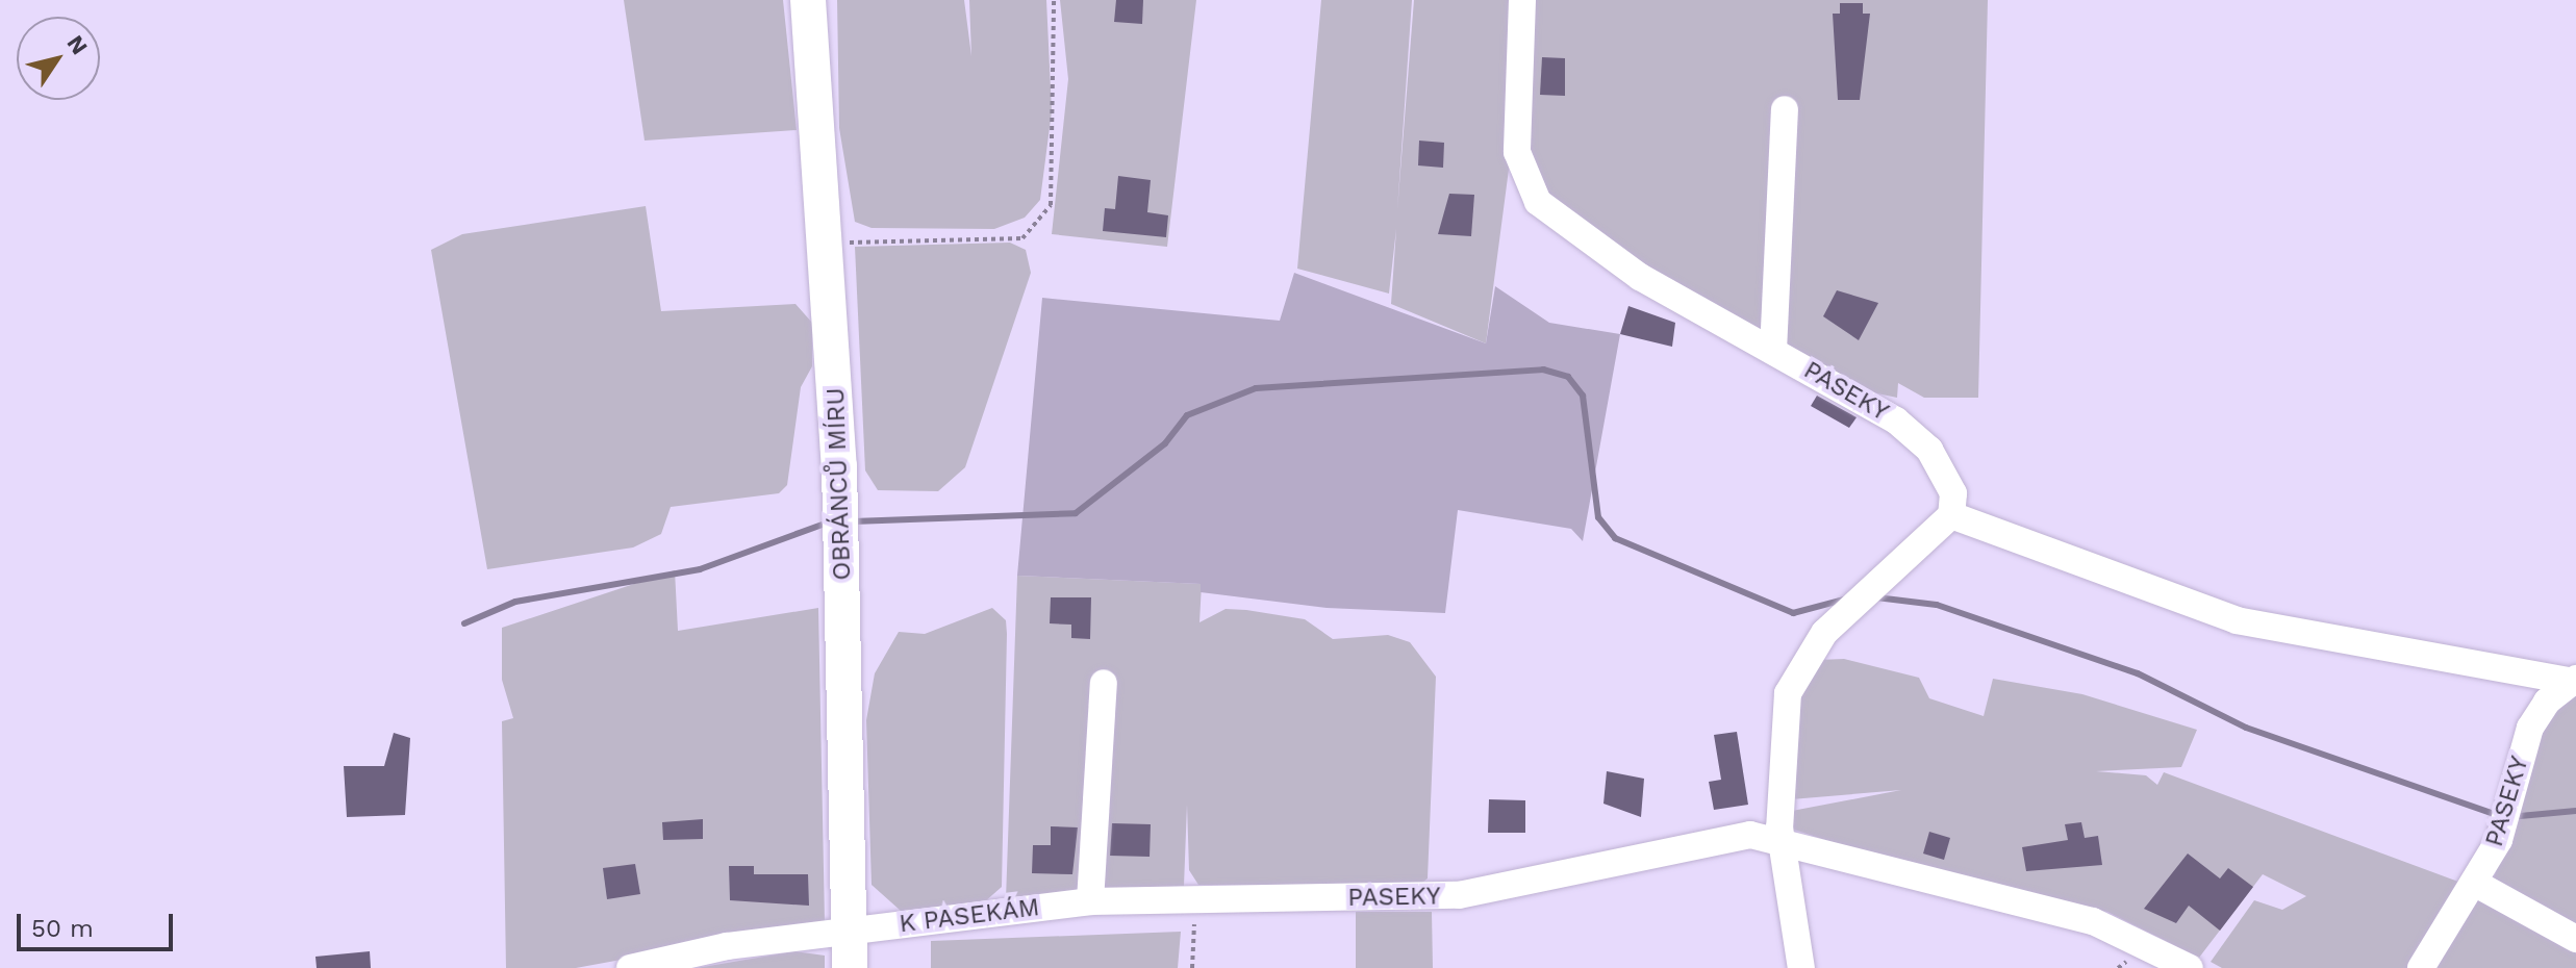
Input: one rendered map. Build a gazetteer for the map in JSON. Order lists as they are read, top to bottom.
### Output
{
  "streets": {
    "main road": ["OBRÁNCŮ MÍRU"],
    "street": ["PASEKY", "K PASEKÁM"]
  },
  "crossings": [
    ["PASEKY", "K PASEKÁM"],
    ["OBRÁNCŮ MÍRU", "K PASEKÁM"]
  ],
  "scale_bar": "50 m",
  "north": "top right"
}
